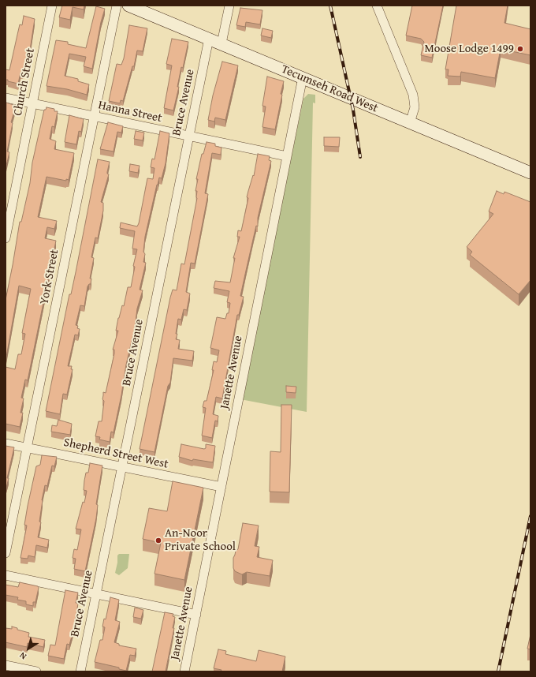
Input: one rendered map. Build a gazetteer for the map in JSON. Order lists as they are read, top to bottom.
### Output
{
  "streets": {
    "main road": ["Tecumseh Road West"],
    "street": [
      "Church Street",
      "Bruce Avenue",
      "Hanna Street",
      "York Street",
      "Janette Avenue",
      "Shepherd Street West"
    ]
  },
  "crossings": [
    ["Church Street", "Hanna Street"],
    ["Tecumseh Road West", "Bruce Avenue"],
    ["Tecumseh Road West", "Janette Avenue"],
    ["Bruce Avenue", "Hanna Street"],
    ["Bruce Avenue", "Shepherd Street West"],
    ["Hanna Street", "York Street"],
    ["Hanna Street", "Janette Avenue"],
    ["York Street", "Shepherd Street West"],
    ["Janette Avenue", "Shepherd Street West"]
  ],
  "places": ["Moose Lodge 1499", "An-Noor Private School"],
  "north": "bottom left"
}
